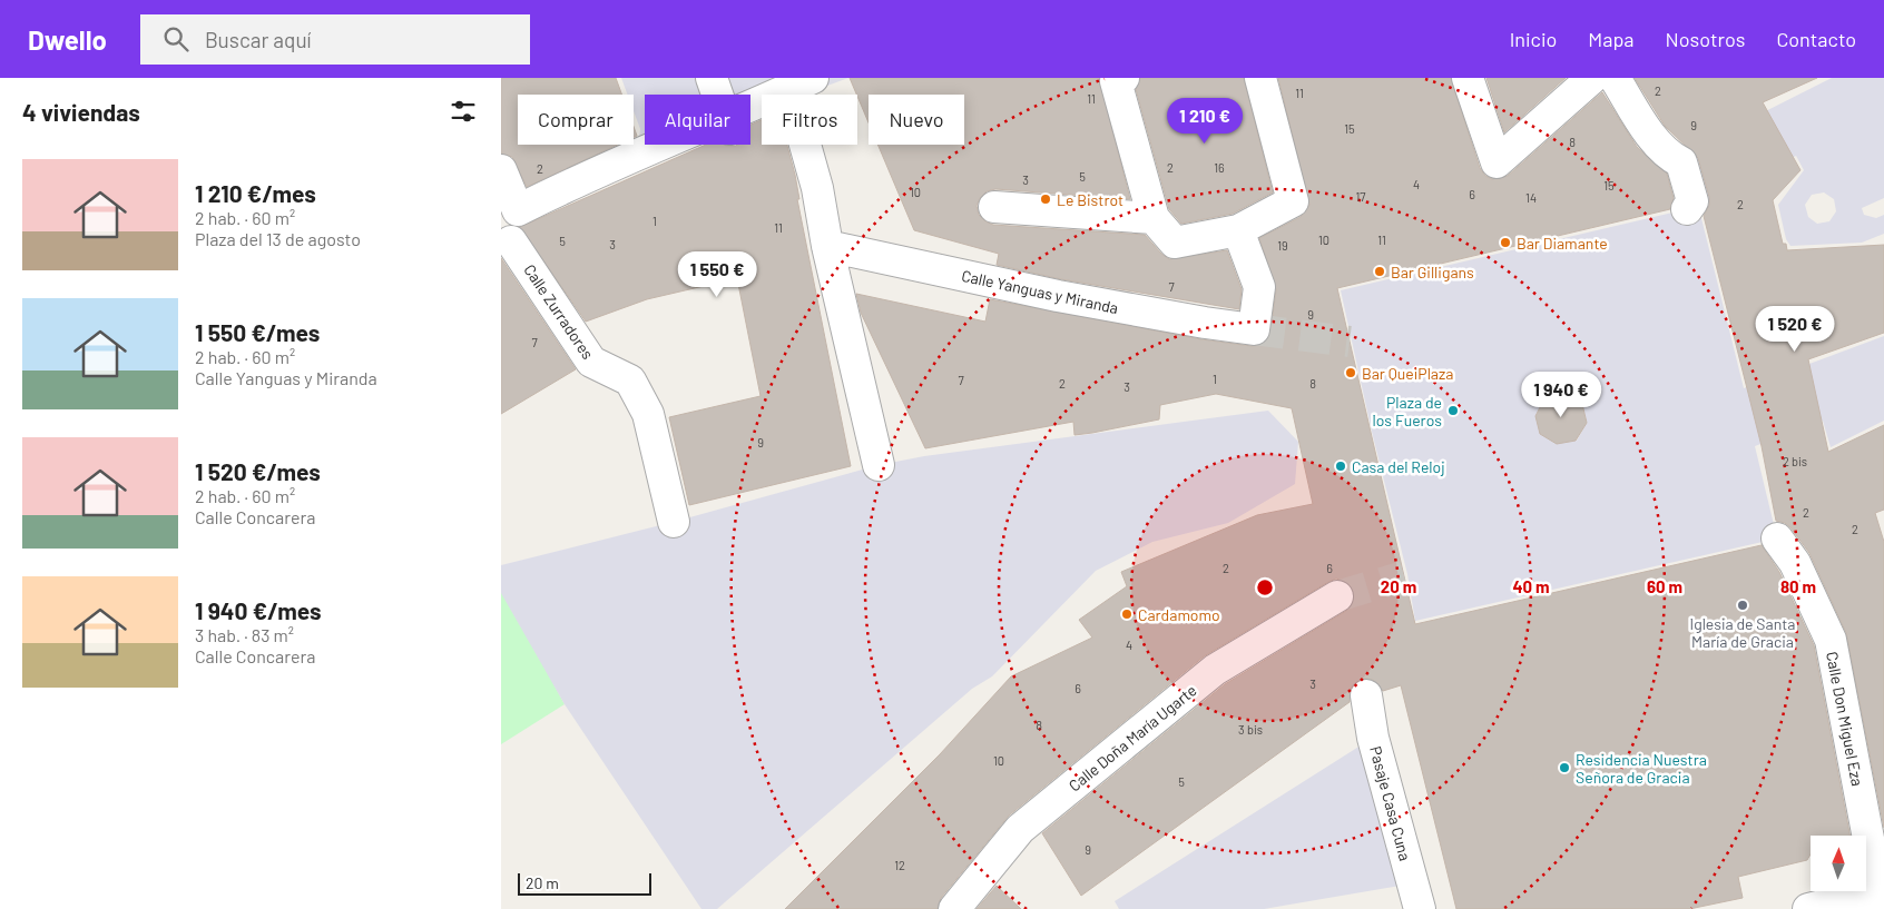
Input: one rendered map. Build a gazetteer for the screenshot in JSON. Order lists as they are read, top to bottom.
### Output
{
  "streets": {
    "street": [
      "Calle Yanguas y Miranda",
      "Calle Zurradores",
      "Calle Don Miguel Eza",
      "Calle Doña María Ugarte",
      "Pasaje Casa Cuna"
    ]
  },
  "places": [
    "Le Bistrot",
    "Bar Diamante",
    "Bar Gilligans",
    "Bar QueiPlaza",
    "Plaza de los Fueros",
    "Casa del Reloj",
    "Iglesia de Santa María de Gracia",
    "Cardamomo",
    "Residencia Nuestra Señora de Gracia"
  ],
  "house_numbers": [
    "2",
    "11",
    "11",
    "9",
    "15",
    "8",
    "2",
    "16",
    "2",
    "5",
    "3",
    "4",
    "15",
    "10",
    "6",
    "17",
    "14",
    "2",
    "1",
    "11",
    "10",
    "11",
    "5",
    "3",
    "19",
    "7",
    "9",
    "7",
    "1",
    "7",
    "2",
    "8",
    "3",
    "9",
    "2 bis",
    "2",
    "2",
    "2",
    "6",
    "4",
    "3",
    "6",
    "8",
    "3 bis",
    "10",
    "5",
    "9",
    "12"
  ],
  "scale_bar": "20 m",
  "north": "top",
  "page": {
    "header": "Dwello",
    "search": "Buscar aquí",
    "nav": [
      "Inicio",
      "Mapa",
      "Nosotros",
      "Contacto"
    ],
    "heading": "4 viviendas",
    "chip": [
      "Comprar",
      "Alquilar",
      "Filtros",
      "Nuevo"
    ],
    "price": [
      "1 210 €",
      "1 550 €",
      "1 520 €",
      "1 940 €"
    ],
    "list": [
      {
        "name": "1 210 €/mes",
        "note": "2 hab. · 60 m² · Plaza del 13 de agosto"
      },
      {
        "name": "1 550 €/mes",
        "note": "2 hab. · 60 m² · Calle Yanguas y Miranda"
      },
      {
        "name": "1 520 €/mes",
        "note": "2 hab. · 60 m² · Calle Concarera"
      },
      {
        "name": "1 940 €/mes",
        "note": "3 hab. · 83 m² · Calle Concarera"
      }
    ],
    "scale": "20 m"
  },
  "rings": [
    "20 m",
    "40 m",
    "60 m",
    "80 m"
  ]
}
